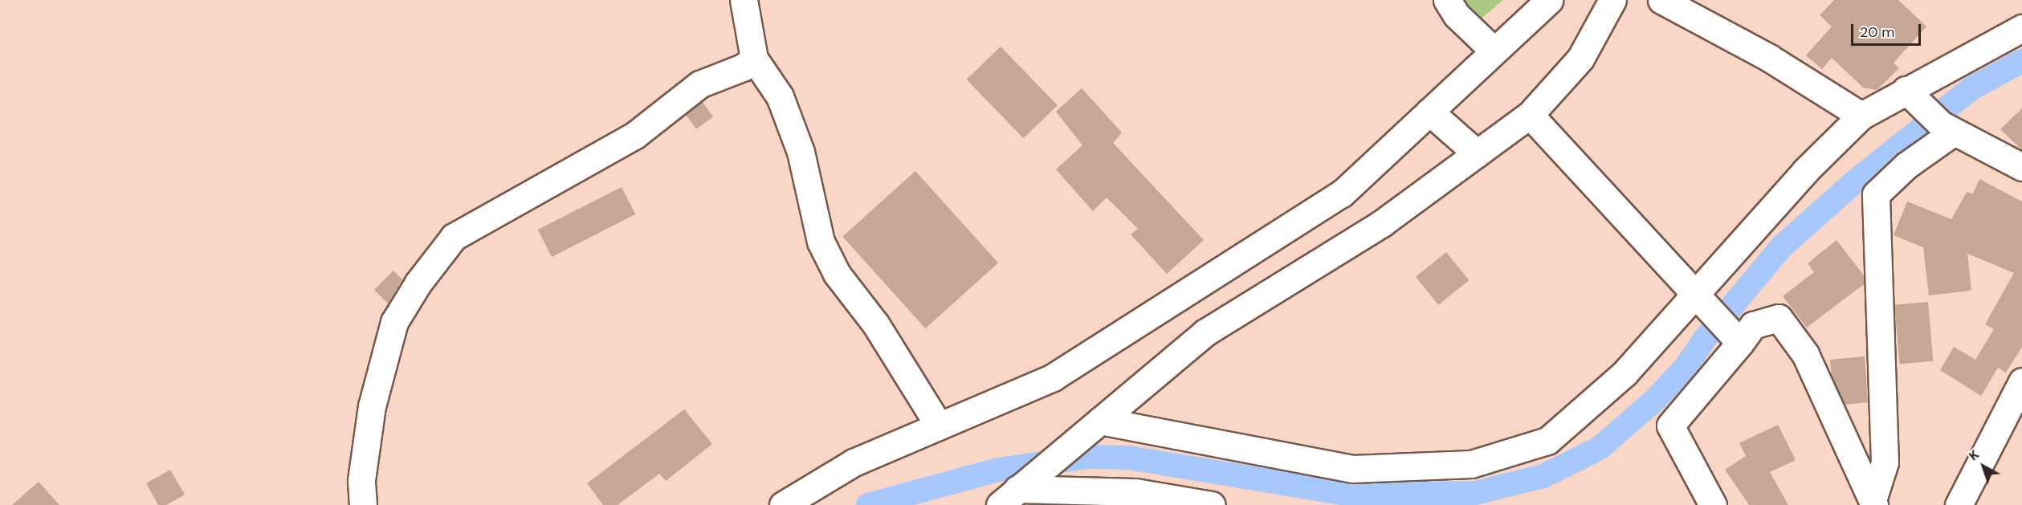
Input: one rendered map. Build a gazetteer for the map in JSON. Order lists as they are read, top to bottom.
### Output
{
  "scale_bar": "20 m",
  "north": "top left"
}
